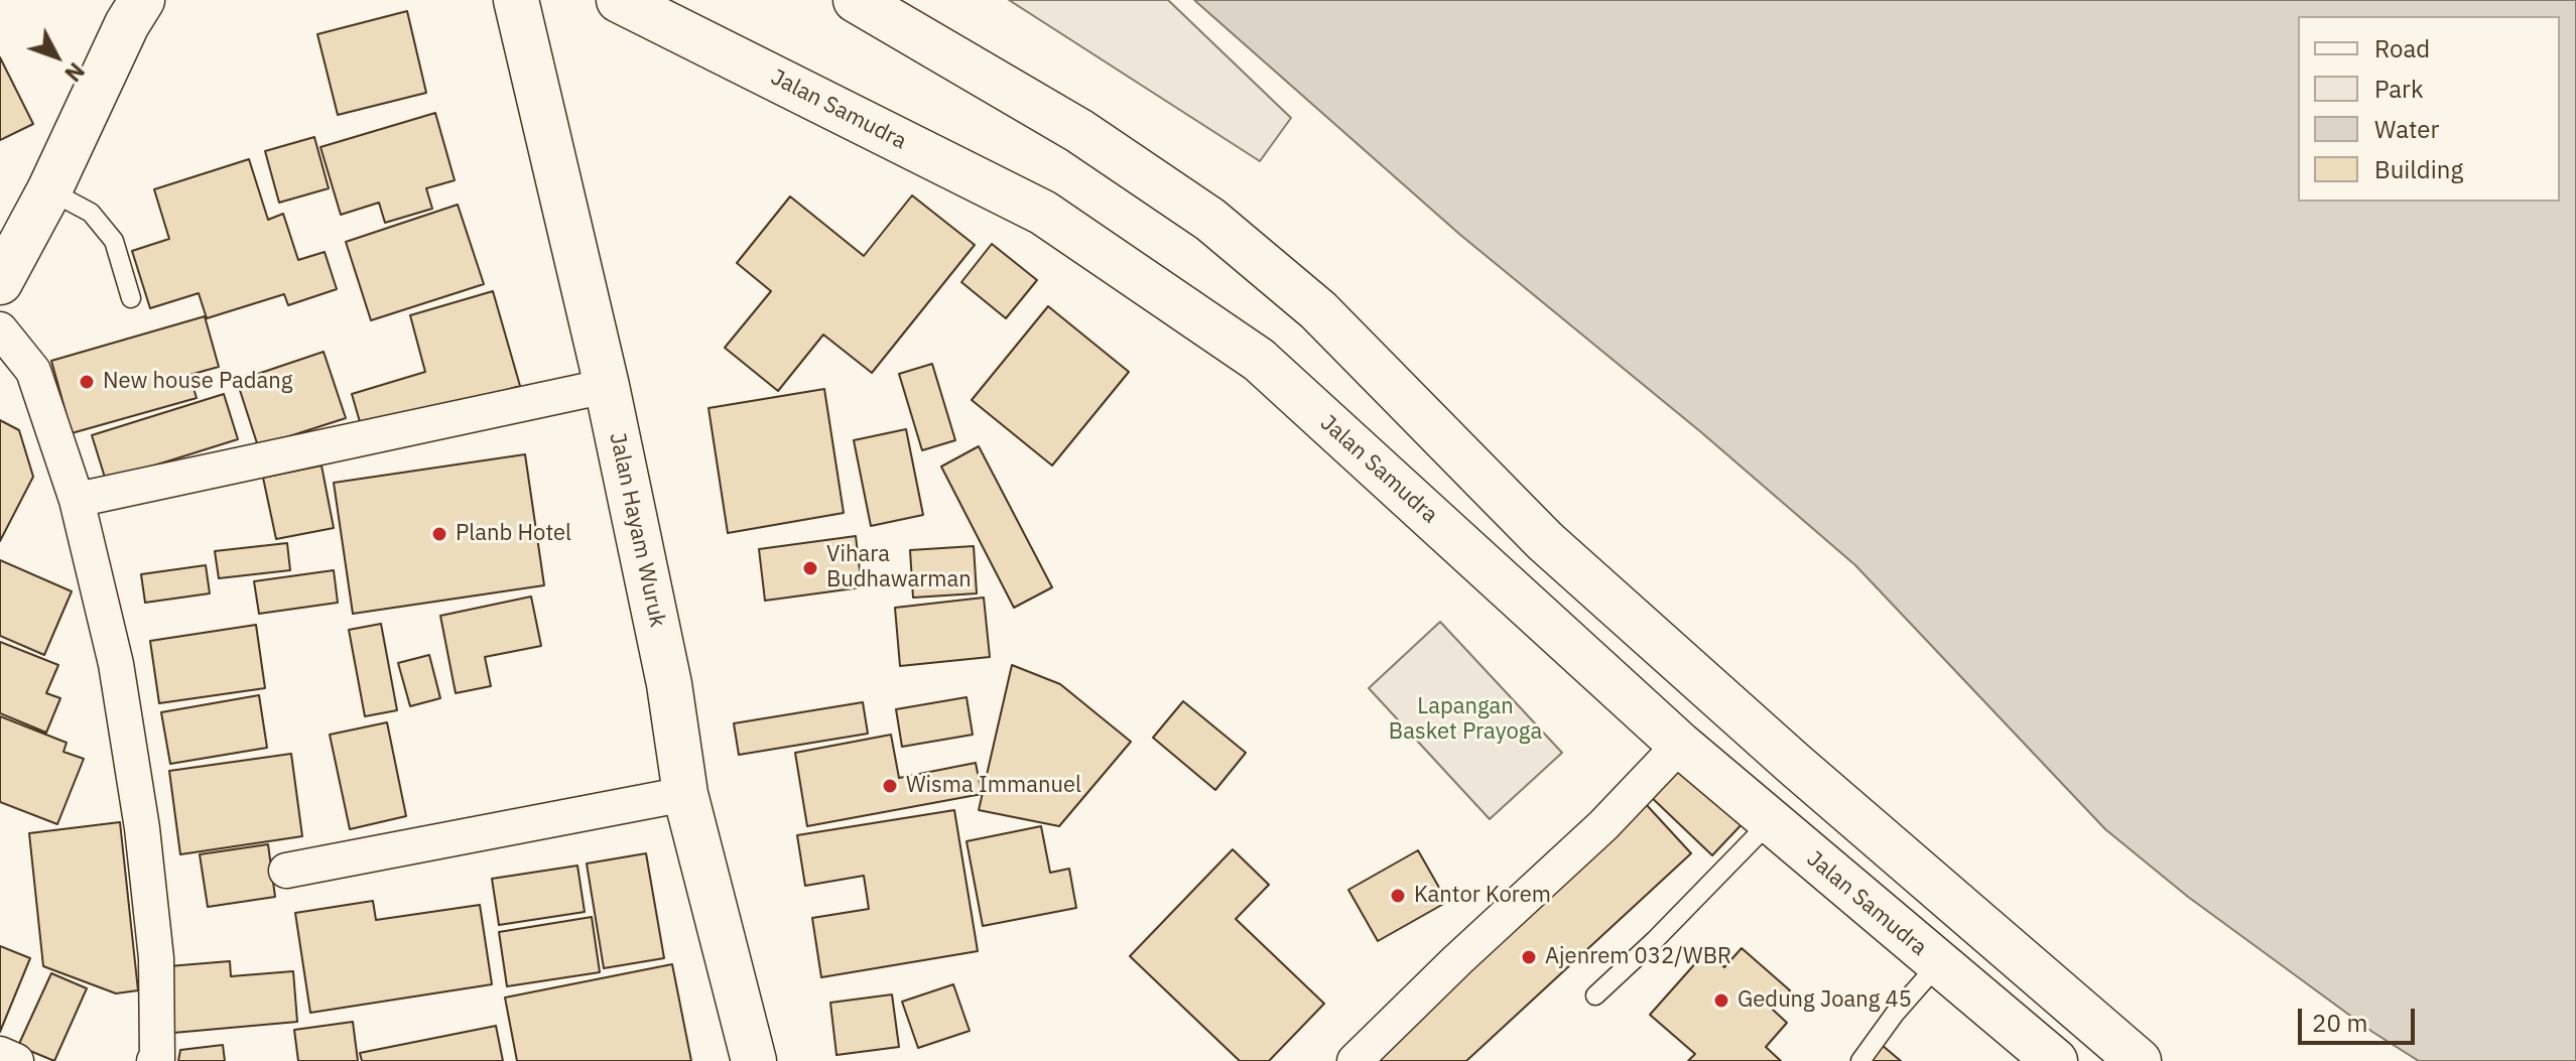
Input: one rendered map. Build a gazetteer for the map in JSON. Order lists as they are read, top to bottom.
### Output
{
  "streets": {
    "main road": ["Jalan Samudra", "Jalan Hayam Wuruk"]
  },
  "parks": ["Lapangan Basket Prayoga"],
  "places": [
    "New house Padang",
    "Planb Hotel",
    "Vihara Budhawarman",
    "Wisma Immanuel",
    "Kantor Korem",
    "Ajenrem 032/WBR",
    "Gedung Joang 45"
  ],
  "legend": [
    "Road",
    "Park",
    "Water",
    "Building"
  ],
  "scale_bar": "20 m",
  "north": "bottom right"
}
